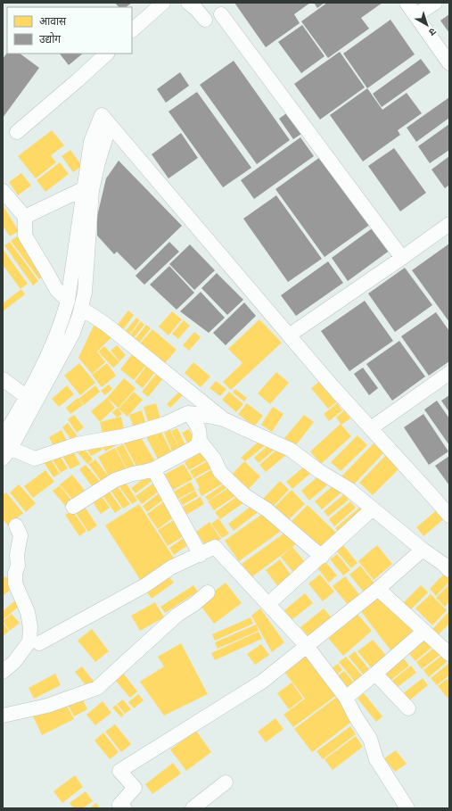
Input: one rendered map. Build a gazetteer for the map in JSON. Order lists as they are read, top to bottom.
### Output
{
  "legend": ["आवास", "उद्योग"],
  "north": "bottom right"
}
